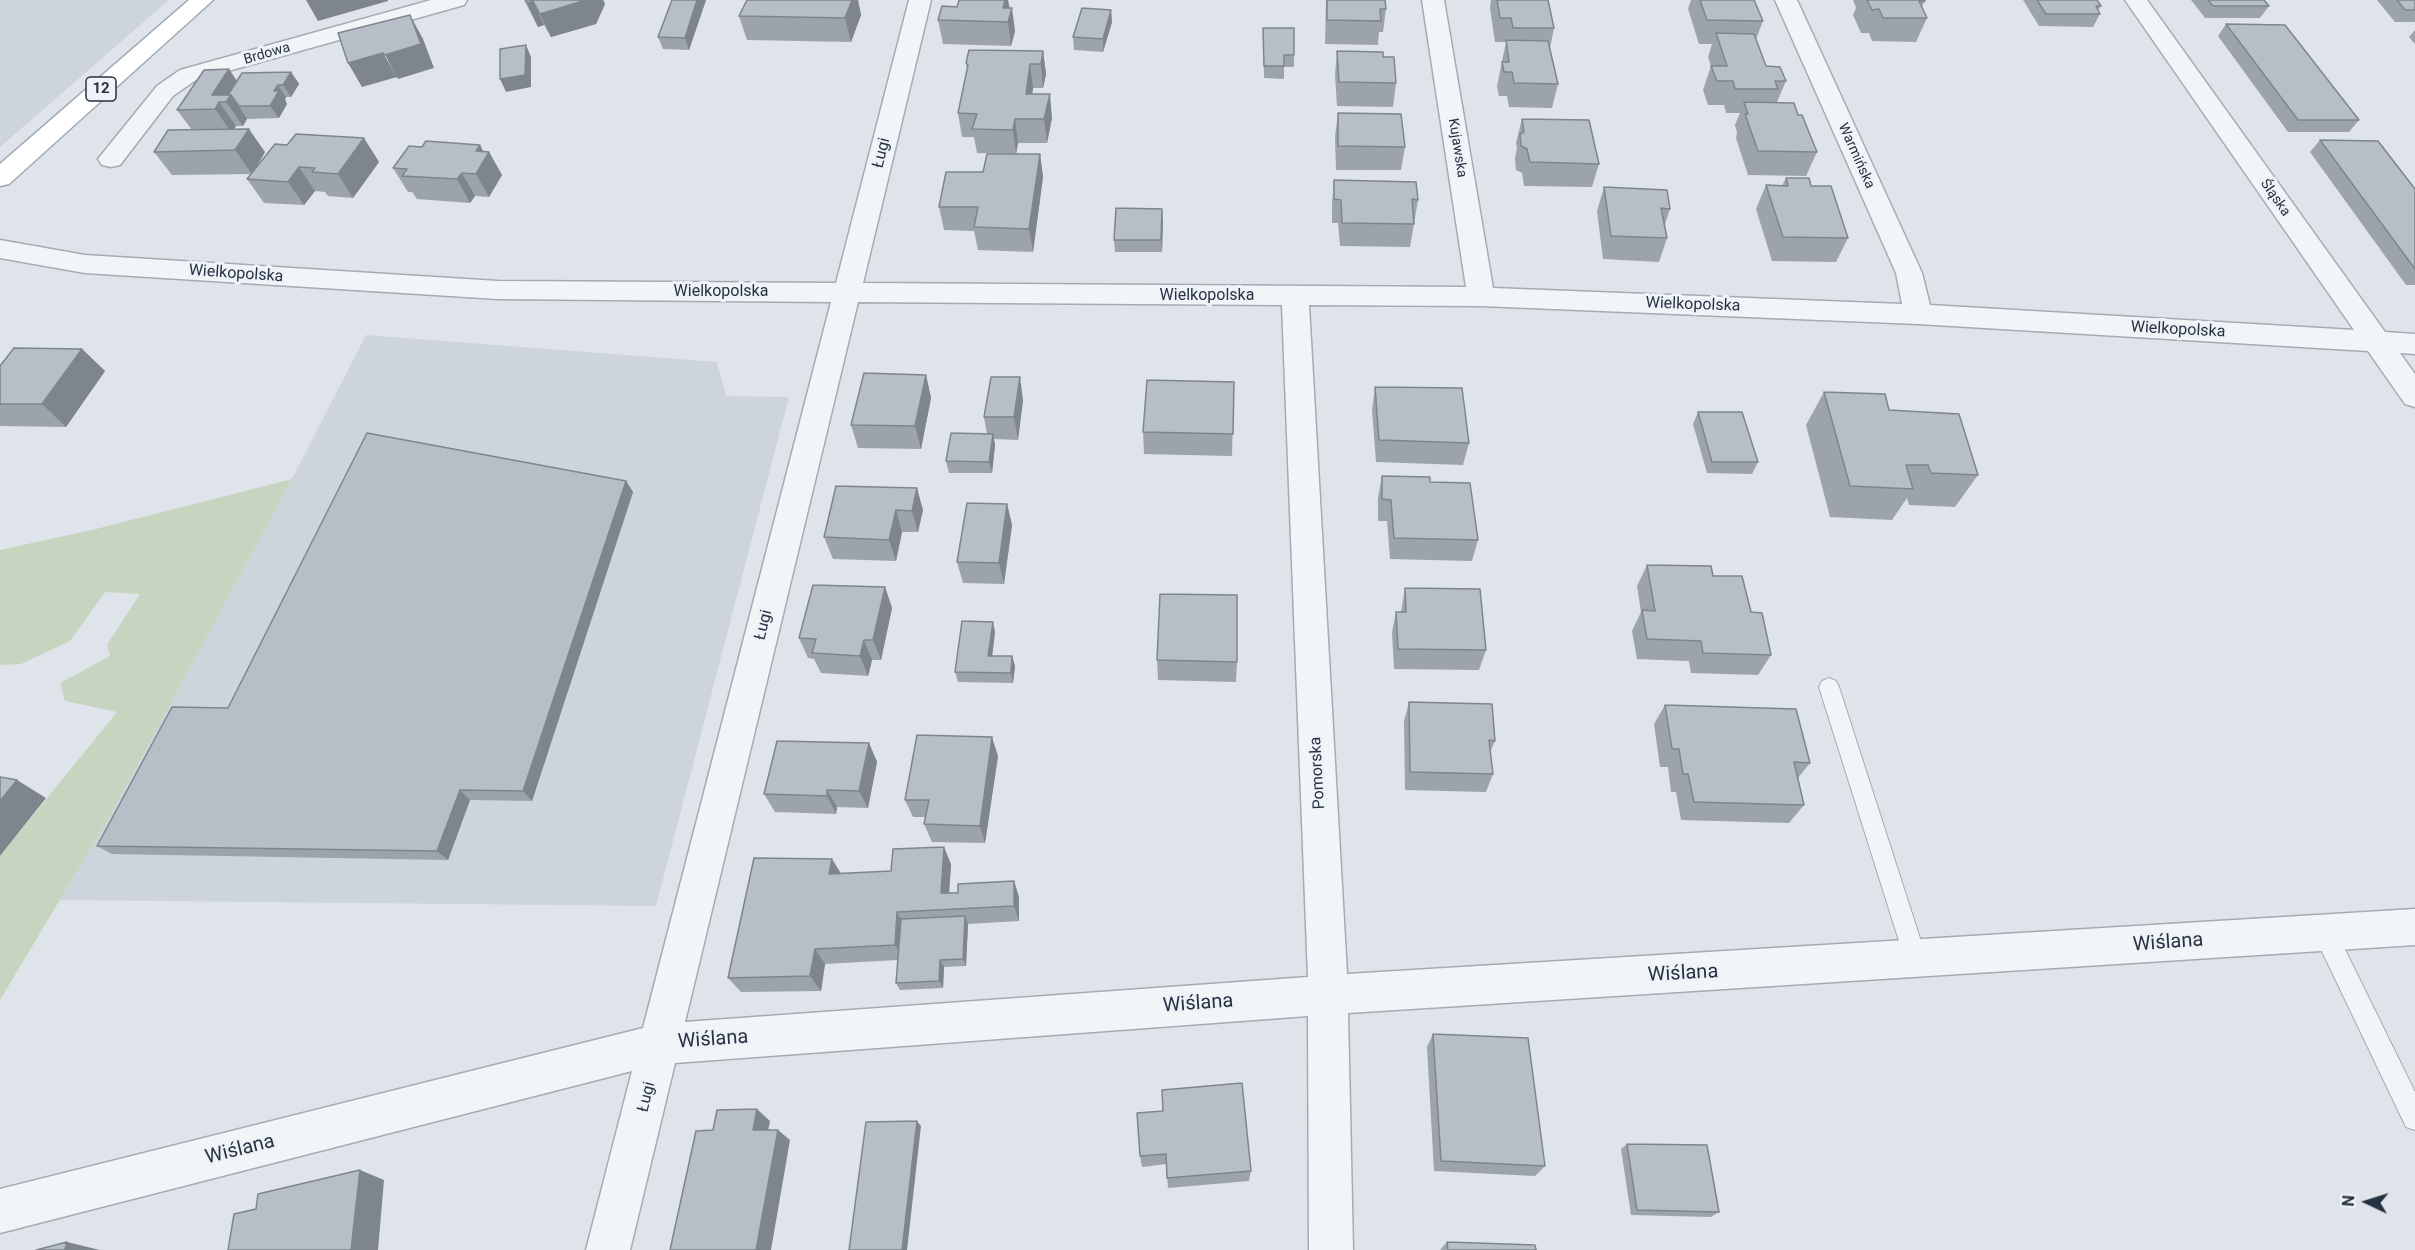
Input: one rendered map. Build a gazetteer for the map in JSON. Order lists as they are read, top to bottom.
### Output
{
  "streets": {
    "main road": ["12"],
    "street": [
      "Brdowa",
      "Kujawska",
      "Ługi",
      "Warmińska",
      "Śląska",
      "Wielkopolska",
      "Pomorska",
      "Wiślana"
    ]
  },
  "crossings": [
    ["Kujawska", "Wielkopolska"],
    ["Ługi", "Wielkopolska"],
    ["Ługi", "Wiślana"],
    ["Warmińska", "Wielkopolska"],
    ["Śląska", "Wielkopolska"],
    ["Wielkopolska", "Pomorska"],
    ["Pomorska", "Wiślana"]
  ],
  "north": "left"
}
